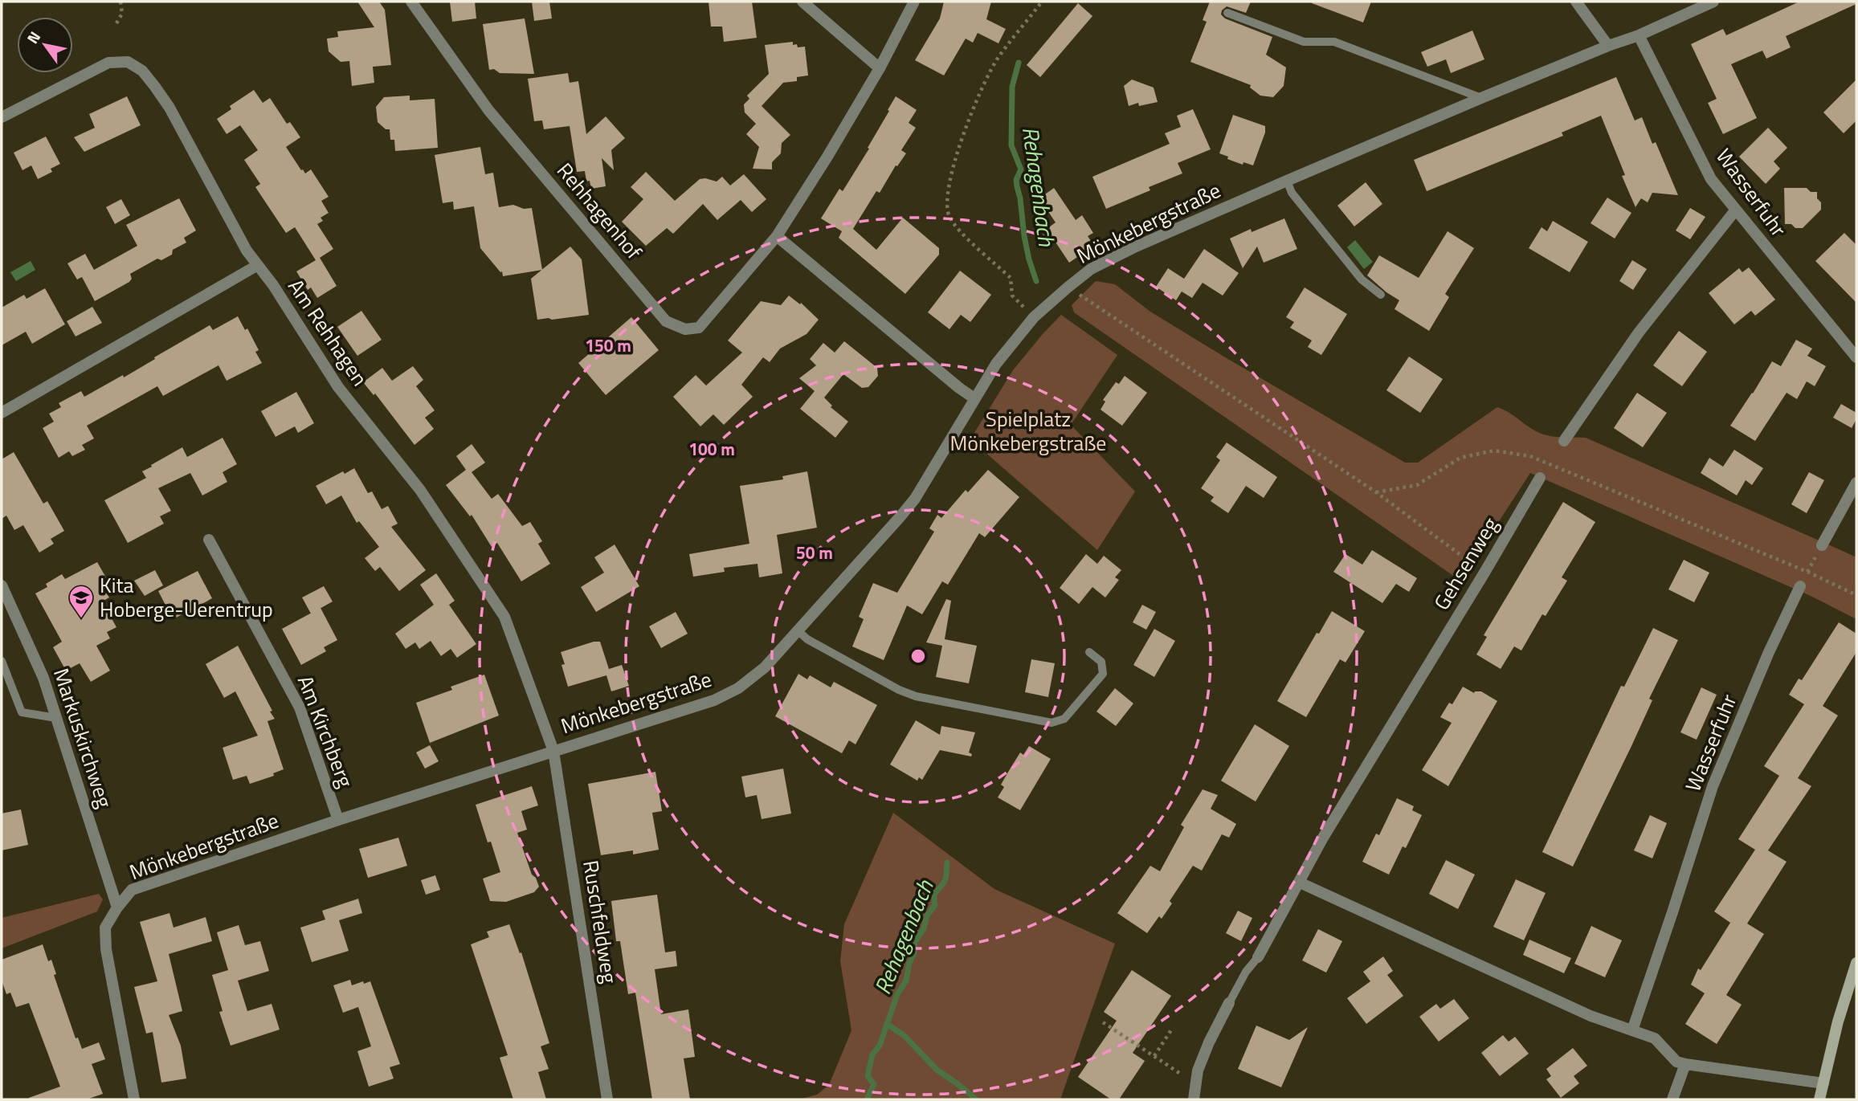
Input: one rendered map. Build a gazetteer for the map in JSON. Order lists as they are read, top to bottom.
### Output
{
  "streets": {
    "street": [
      "Wasserfuhr",
      "Rehhagenhof",
      "Mönkebergstraße",
      "Am Rehhagen",
      "Gehsenweg",
      "Am Kirchberg",
      "Markuskirchweg",
      "Ruschfeldweg"
    ]
  },
  "crossings": [
    ["Wasserfuhr", "Mönkebergstraße"],
    ["Mönkebergstraße", "Am Rehhagen"],
    ["Mönkebergstraße", "Am Kirchberg"],
    ["Mönkebergstraße", "Markuskirchweg"],
    ["Mönkebergstraße", "Ruschfeldweg"],
    ["Am Rehhagen", "Ruschfeldweg"]
  ],
  "water": ["Rehagenbach"],
  "parks": ["Spielplatz Mönkebergstraße"],
  "places": {
    "school or university": ["Kita Hoberge-Uerentrup"]
  },
  "north": "top left",
  "rings": ["150 m", "100 m", "50 m"]
}
